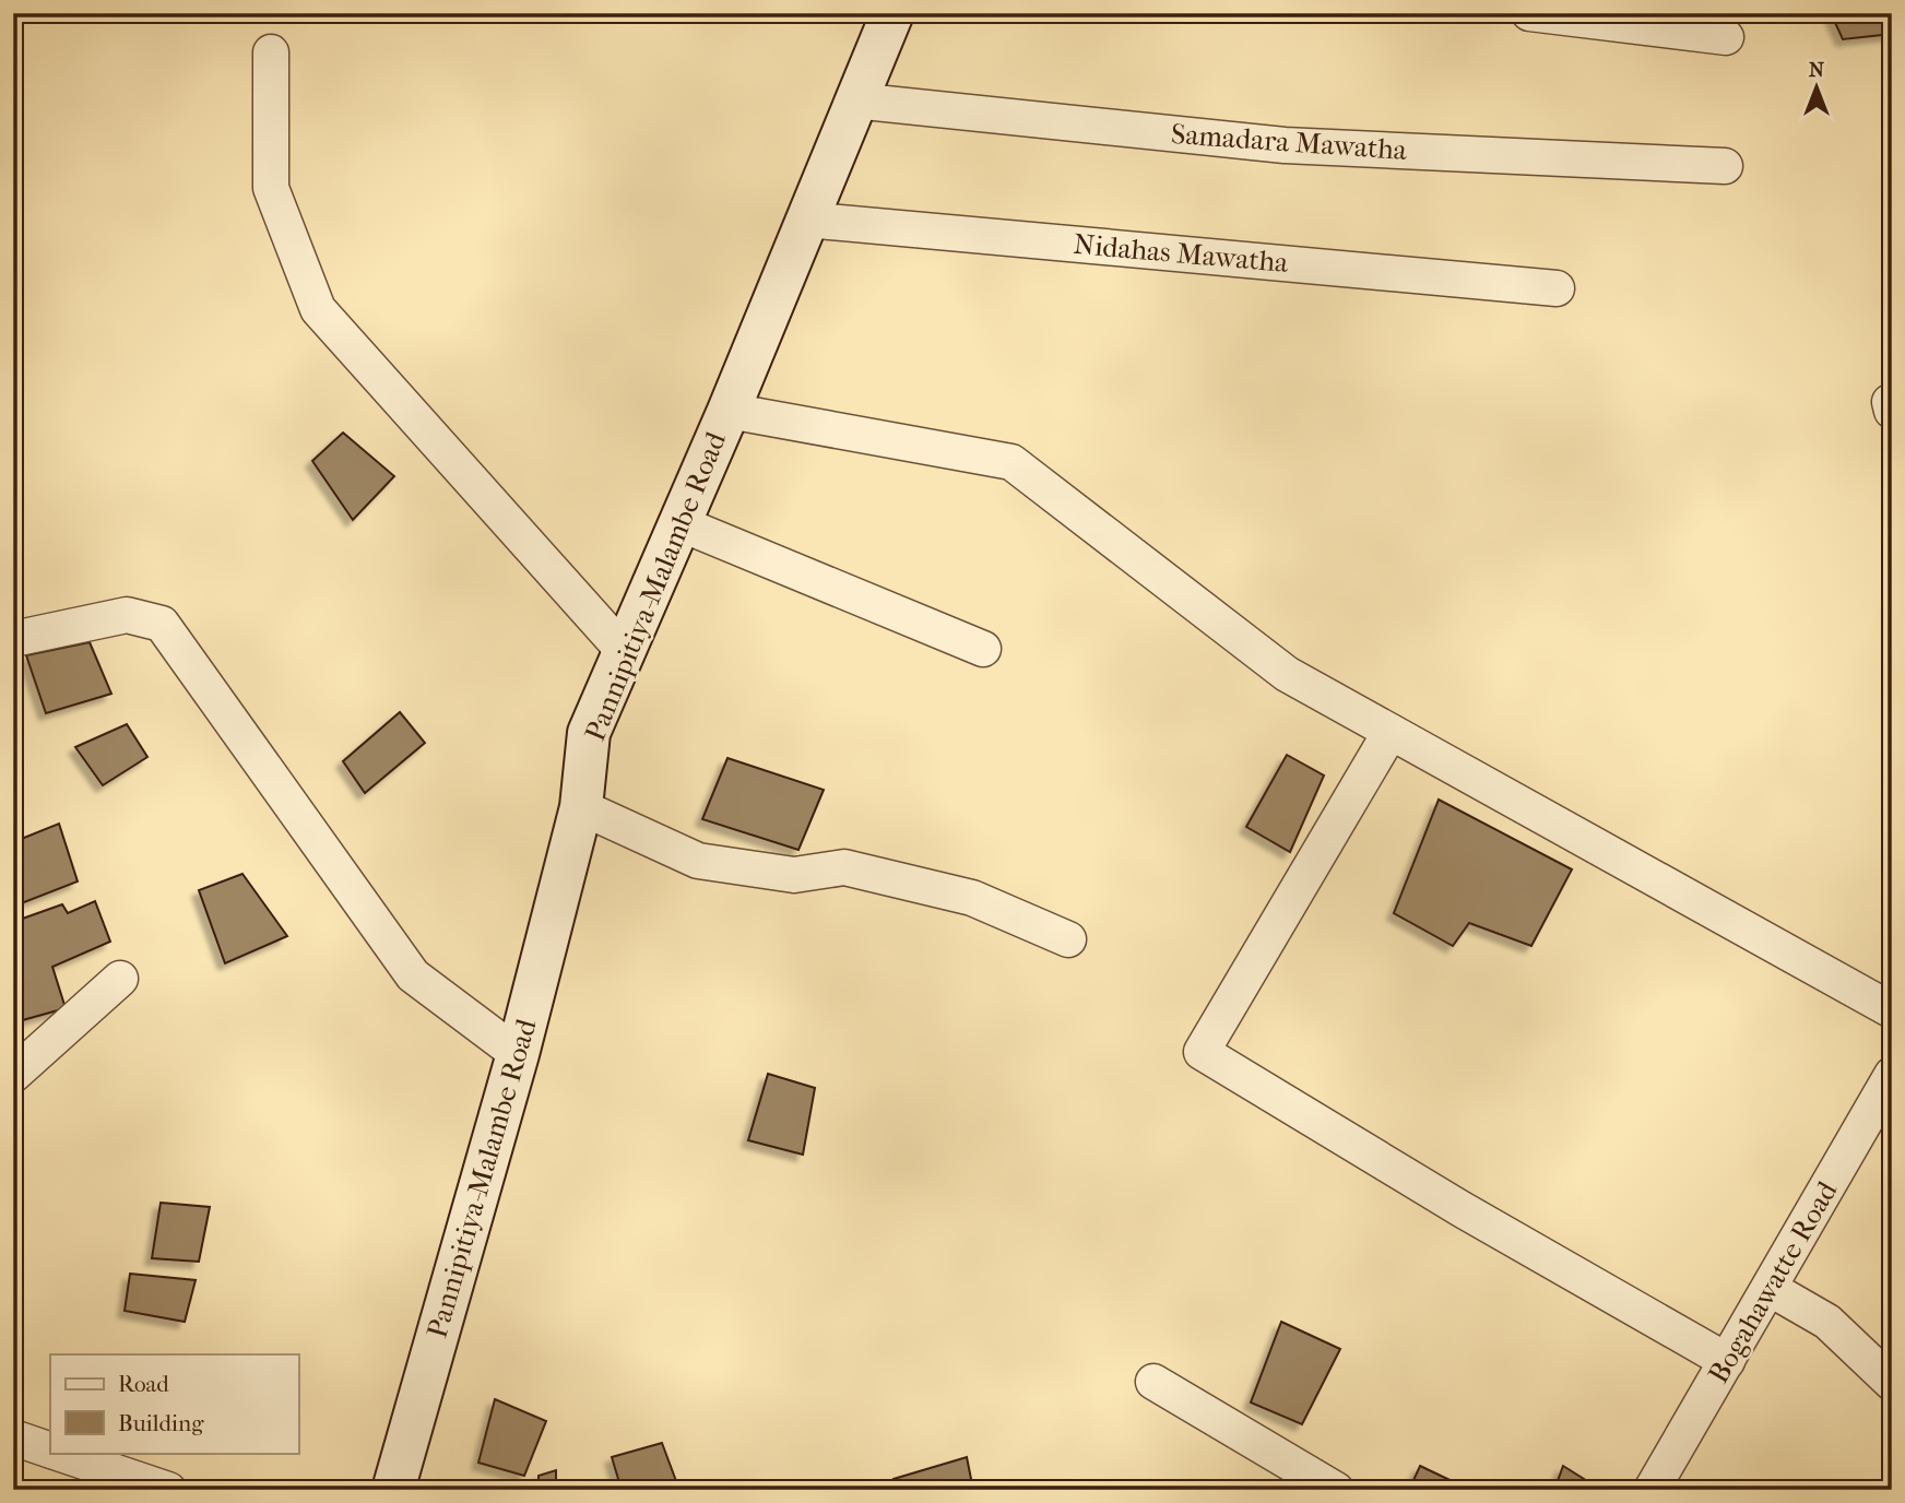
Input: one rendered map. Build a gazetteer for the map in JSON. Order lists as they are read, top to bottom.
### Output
{
  "streets": {
    "street": [
      "Samadara Mawatha",
      "Nidahas Mawatha",
      "Pannipitiya-Malambe Road",
      "Bogahawatte Road"
    ]
  },
  "crossings": [
    ["Samadara Mawatha", "Pannipitiya-Malambe Road"],
    ["Nidahas Mawatha", "Pannipitiya-Malambe Road"]
  ],
  "legend": ["Road", "Building"],
  "north": "top"
}
